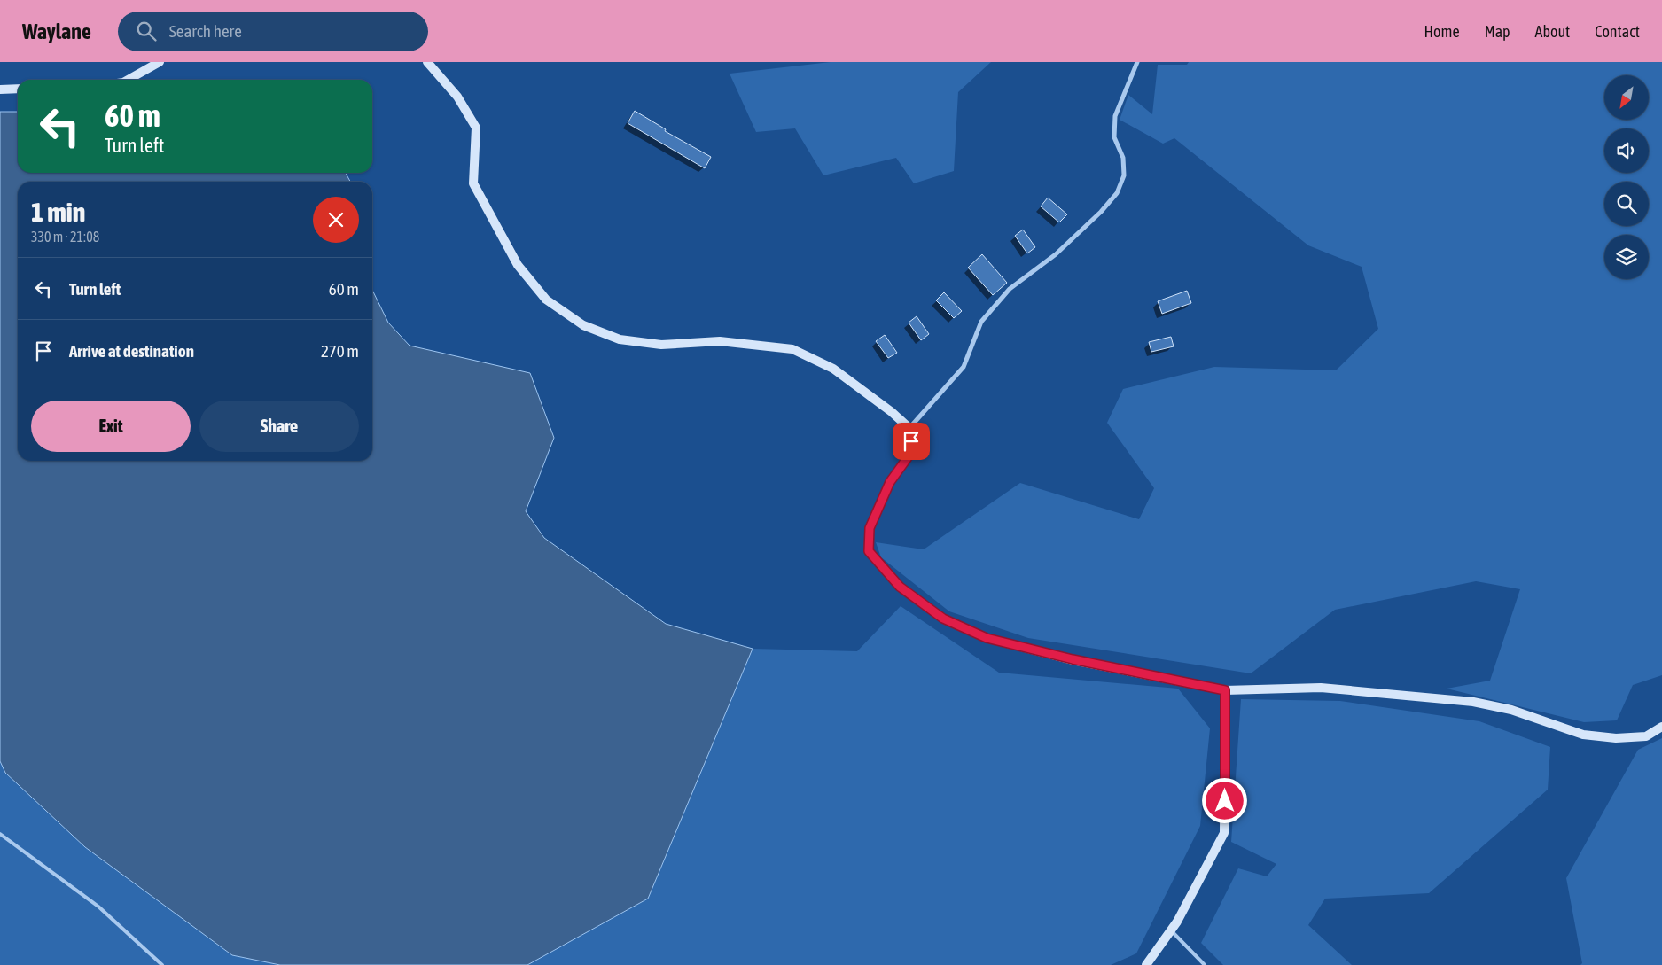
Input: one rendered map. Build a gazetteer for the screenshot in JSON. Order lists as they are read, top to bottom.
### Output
{
  "north": "bottom left",
  "page": {
    "header": "Waylane",
    "search": "Search here",
    "nav": [
      "Home",
      "Map",
      "About",
      "Contact"
    ],
    "turn": ["60 m", "Turn left"],
    "heading": ["1 min", "330 m · 21:08"],
    "list": [
      {
        "name": "Turn left",
        "value": "60 m"
      },
      {
        "name": "Arrive at destination",
        "value": "270 m"
      }
    ],
    "buttons": ["Exit", "Share"]
  }
}
